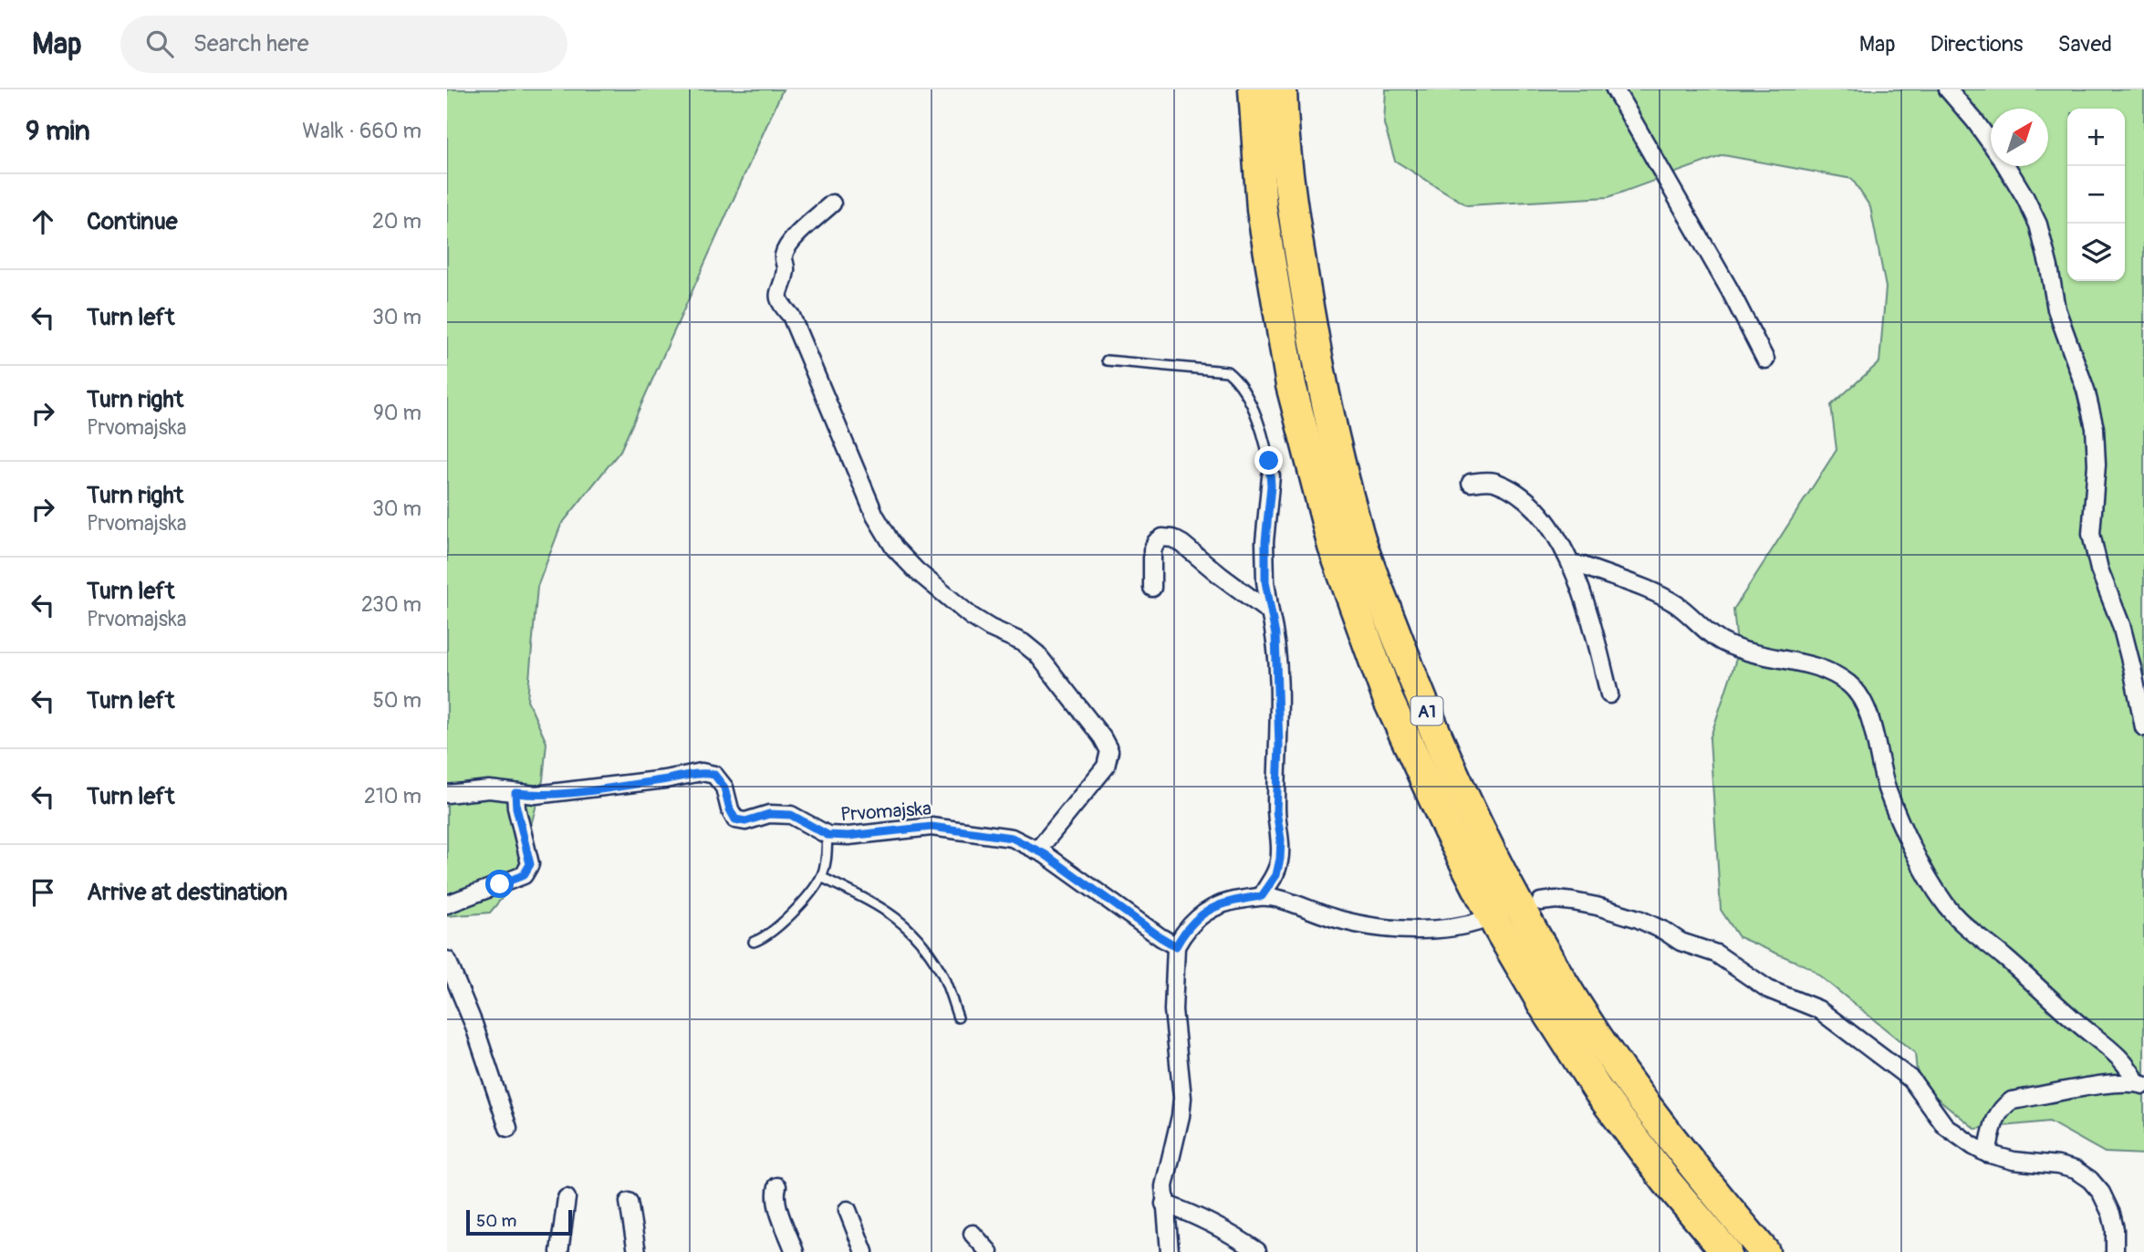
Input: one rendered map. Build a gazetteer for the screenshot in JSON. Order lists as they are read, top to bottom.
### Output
{
  "streets": {
    "highway": ["A1"],
    "street": ["Prvomajska"]
  },
  "scale_bar": "50 m",
  "north": "top right",
  "page": {
    "header": "Map",
    "search": "Search here",
    "nav": ["Map", "Directions", "Saved"],
    "heading": ["9 min", "Walk · 660 m"],
    "map_buttons": ["+", "−"],
    "list": [
      ["Continue", "20 m"],
      ["Turn left", "30 m"],
      ["Turn right", "Prvomajska", "90 m"],
      ["Turn right", "Prvomajska", "30 m"],
      ["Turn left", "Prvomajska", "230 m"],
      ["Turn left", "50 m"],
      ["Turn left", "210 m"],
      "Arrive at destination"
    ],
    "scale": "50 m"
  }
}
